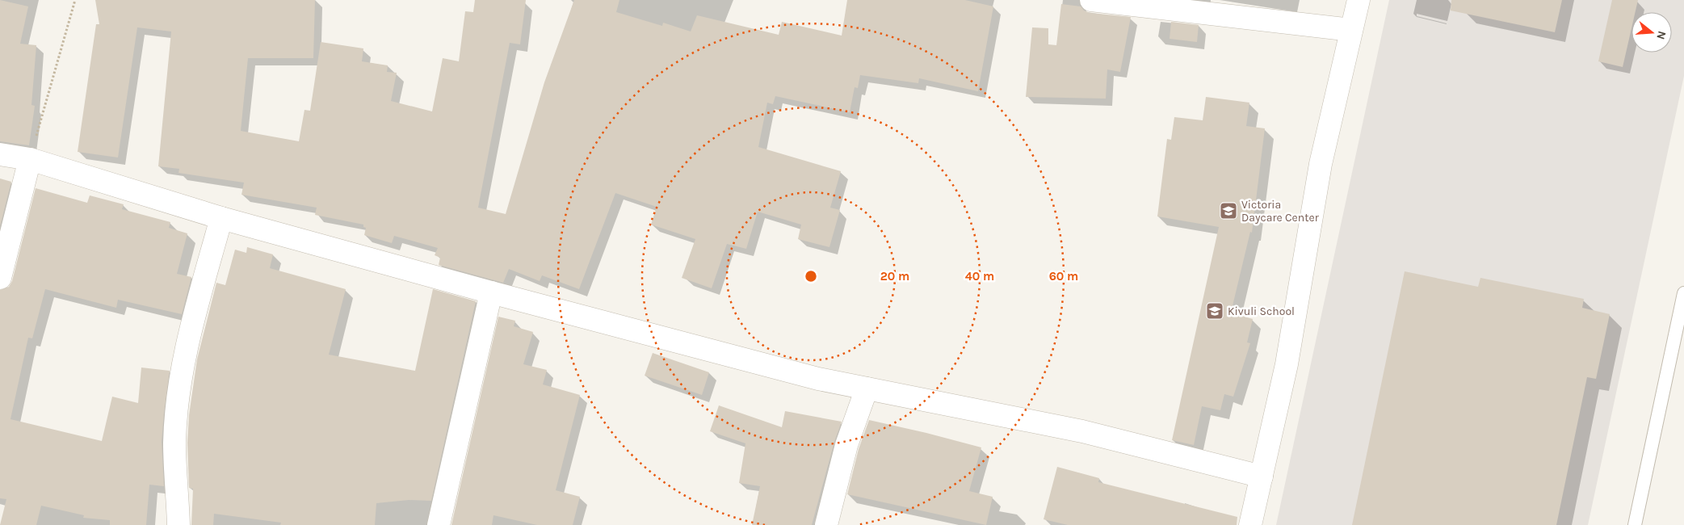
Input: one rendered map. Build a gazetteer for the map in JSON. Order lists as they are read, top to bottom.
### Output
{
  "places": {
    "school or university": ["Victoria Daycare Center", "Kivuli School"]
  },
  "north": "right",
  "rings": ["20 m", "40 m", "60 m"]
}
